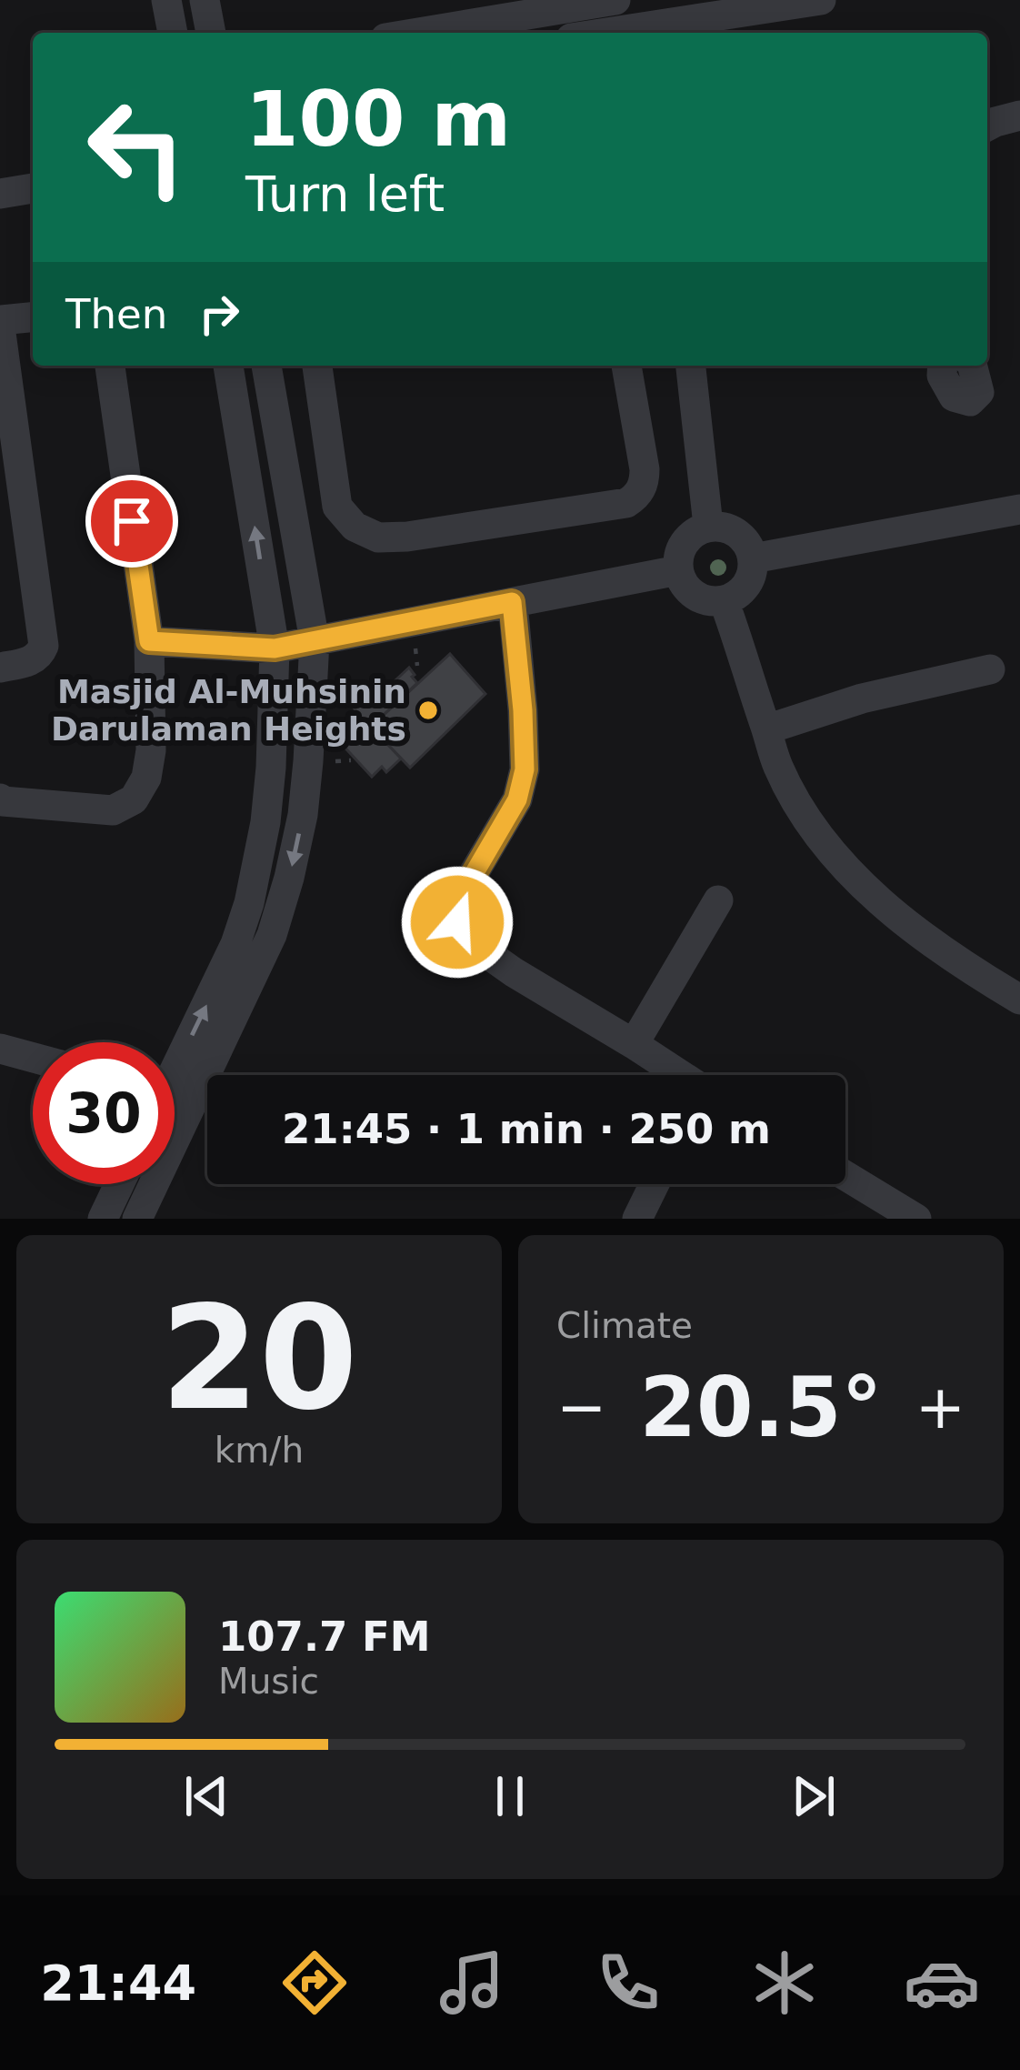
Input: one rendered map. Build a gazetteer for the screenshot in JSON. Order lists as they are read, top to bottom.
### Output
{
  "places": ["Masjid Al-Muhsinin Darulaman Heights"],
  "page": {
    "turn": ["100 m", "Turn left"],
    "then": "Then",
    "limit": "30",
    "trip": "21:45 · 1 min · 250 m",
    "tile": [
      ["20", "km/h"],
      "Climate"
    ],
    "heat": ["−", "20.5°", "+"],
    "song": ["107.7 FM", "Music"],
    "tabs": "21:44"
  }
}
